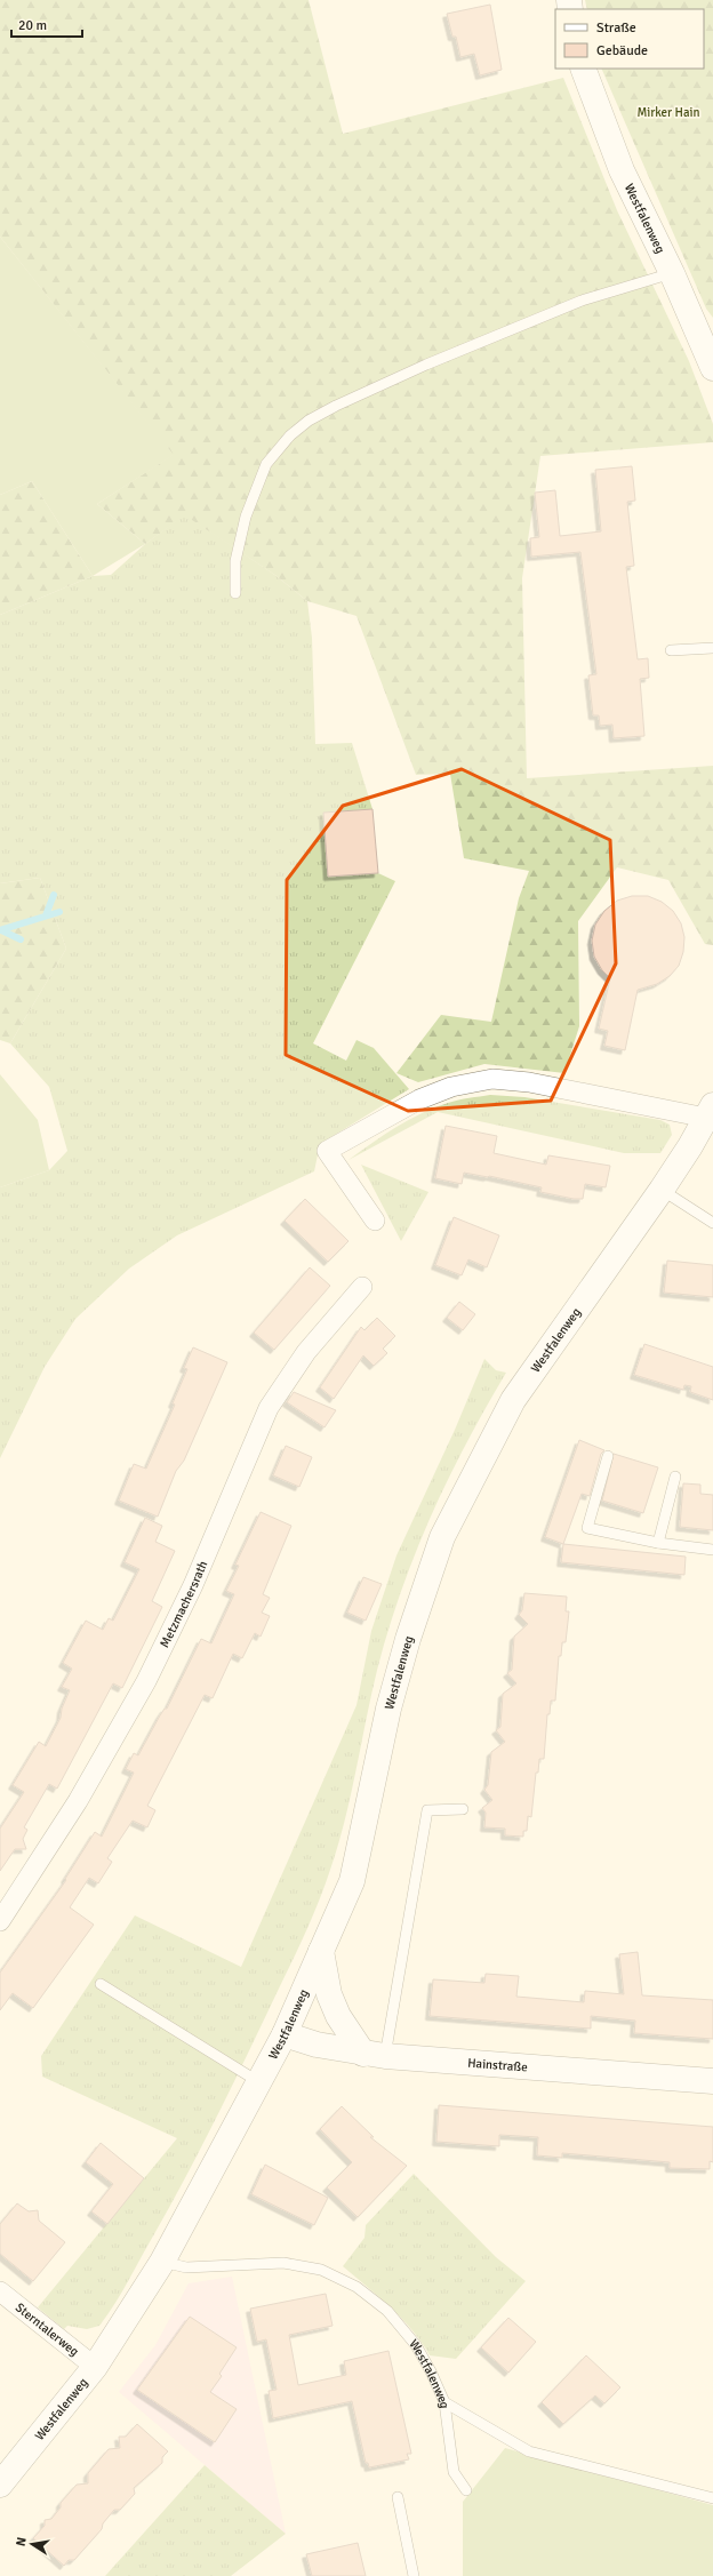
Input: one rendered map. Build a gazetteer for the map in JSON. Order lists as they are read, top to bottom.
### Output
{
  "streets": {
    "street": [
      "Westfalenweg",
      "Metzmachersrath",
      "Hainstraße",
      "Sterntalerweg"
    ]
  },
  "crossings": [
    ["Westfalenweg", "Hainstraße"],
    ["Westfalenweg", "Sterntalerweg"]
  ],
  "parks": ["Mirker Hain"],
  "legend": ["Straße", "Gebäude"],
  "scale_bar": "20 m",
  "north": "left"
}
